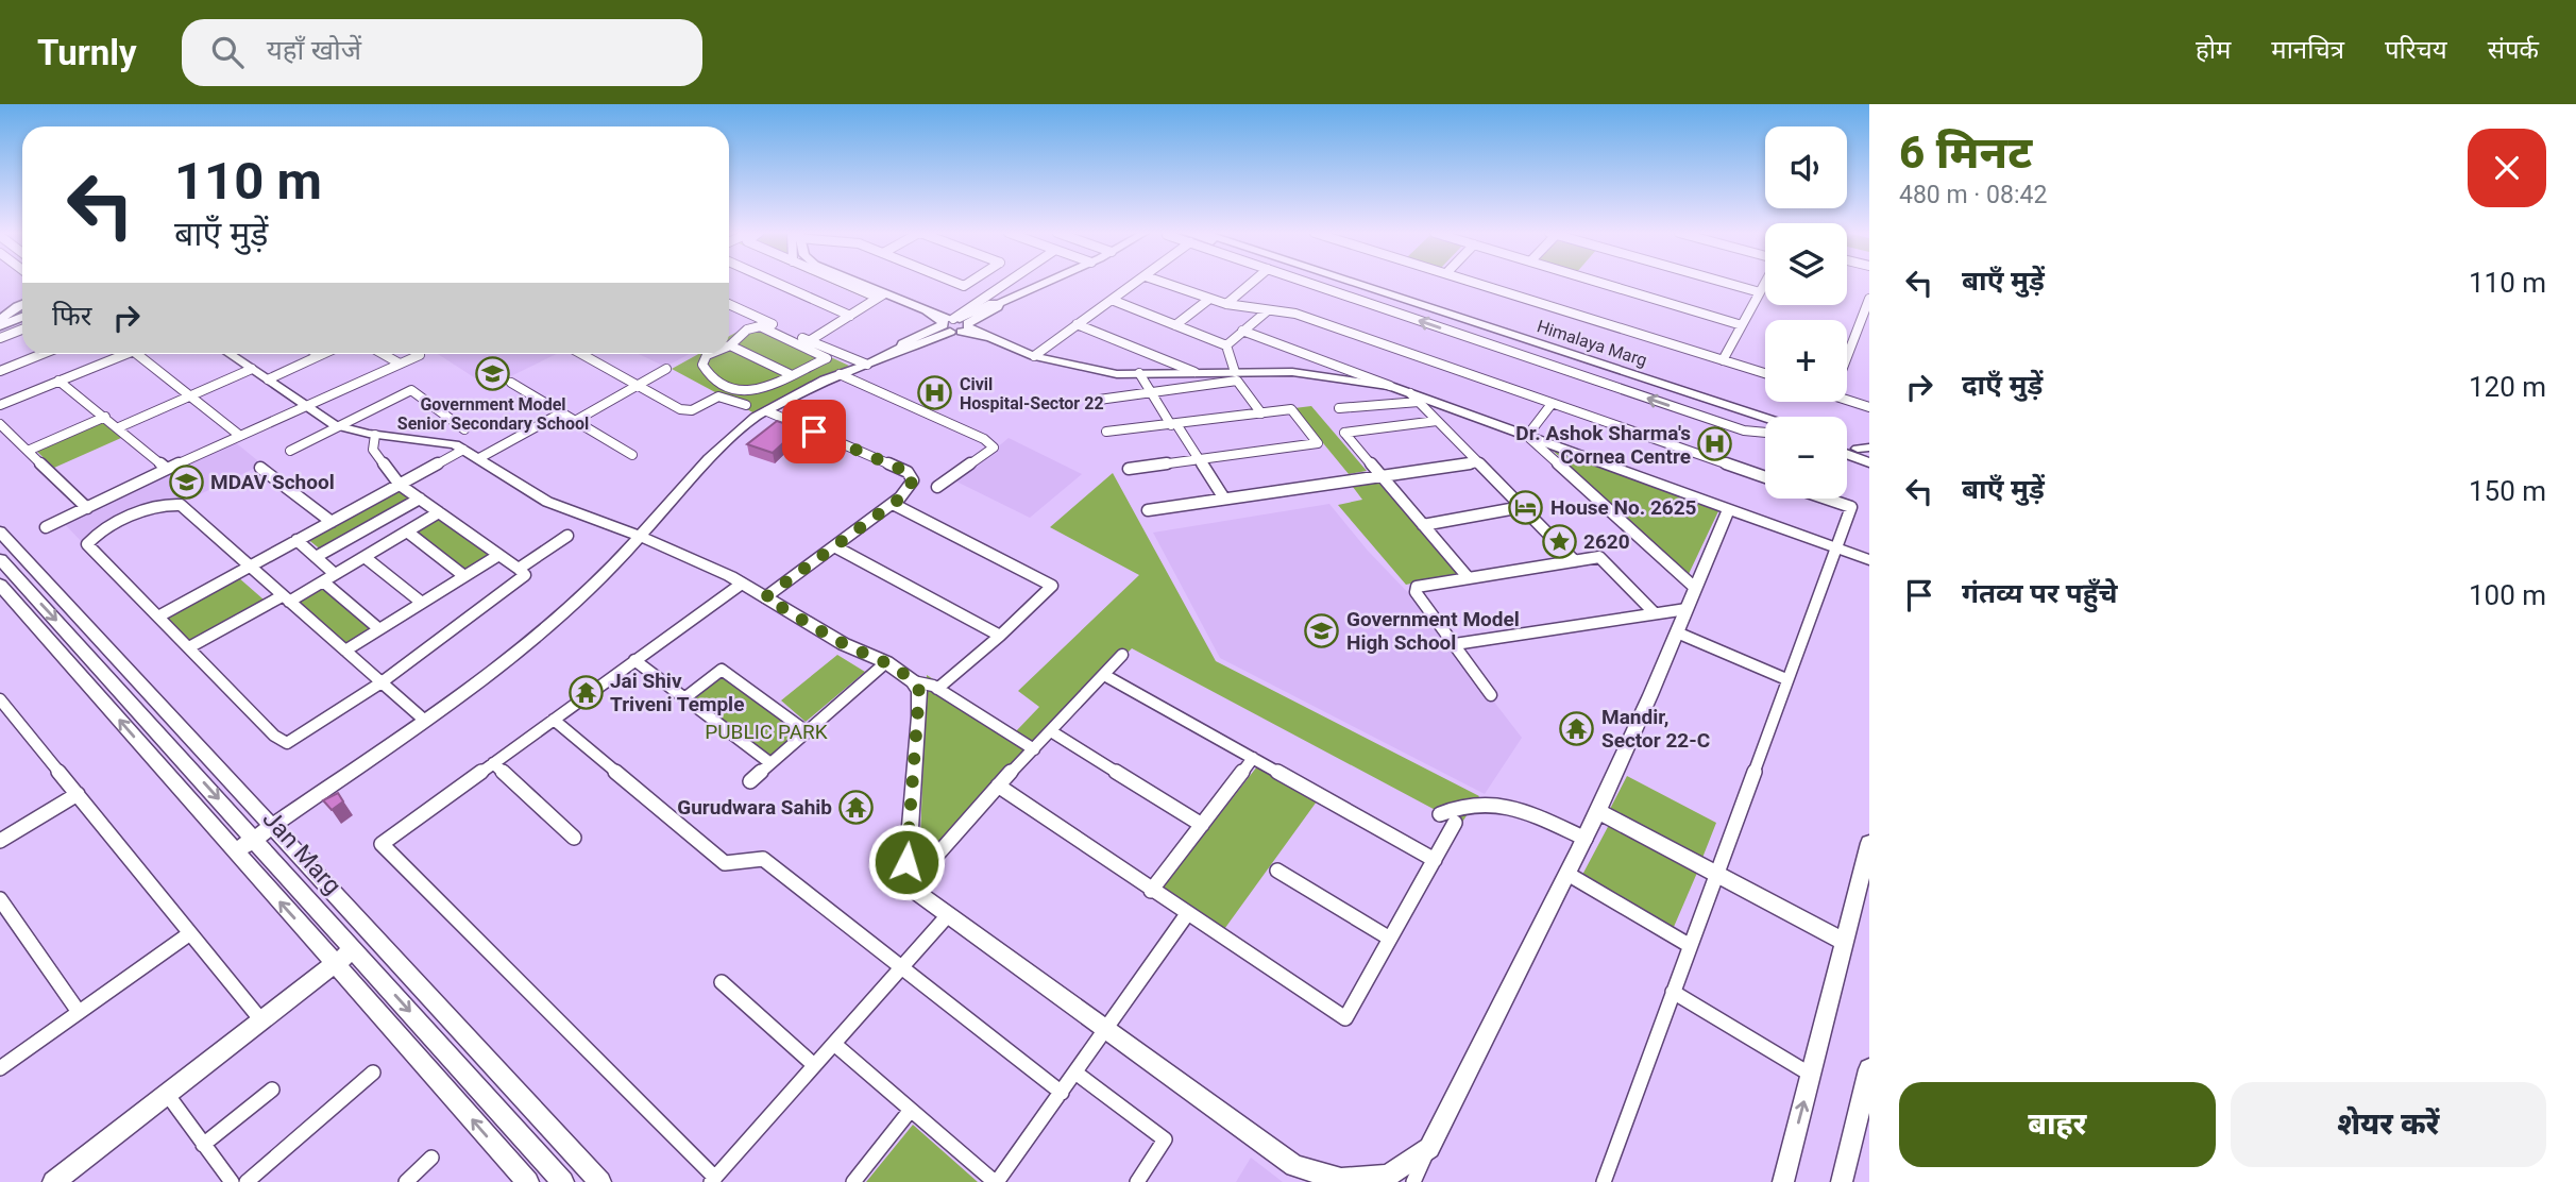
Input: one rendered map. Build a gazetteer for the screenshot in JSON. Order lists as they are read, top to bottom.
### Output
{
  "streets": {
    "street": ["Himalaya Marg", "Jan Marg"]
  },
  "parks": ["PUBLIC PARK"],
  "places": {
    "school or university": ["Government Model Senior Secondary School", "MDAV School", "Government Model High School"],
    "hospital": ["Civil Hospital-Sector 22", "Dr. Ashok Sharma's Cornea Centre"],
    "hotel": ["House No. 2625"],
    "place": ["2620"],
    "temple": ["Jai Shiv Triveni Temple", "Mandir, Sector 22-C", "Gurudwara Sahib"]
  },
  "page": {
    "header": "Turnly",
    "search": "यहाँ खोजें",
    "nav": [
      "होम",
      "मानचित्र",
      "परिचय",
      "संपर्क"
    ],
    "heading": ["6 मिनट", "480 m · 08:42"],
    "map_buttons": ["+", "−"],
    "turn": ["110 m", "बाएँ मुड़ें"],
    "list": [
      {
        "name": "बाएँ मुड़ें",
        "value": "110 m"
      },
      {
        "name": "दाएँ मुड़ें",
        "value": "120 m"
      },
      {
        "name": "बाएँ मुड़ें",
        "value": "150 m"
      },
      {
        "name": "गंतव्य पर पहुँचे",
        "value": "100 m"
      }
    ],
    "then": "फिर",
    "buttons": ["बाहर", "शेयर करें"]
  }
}
